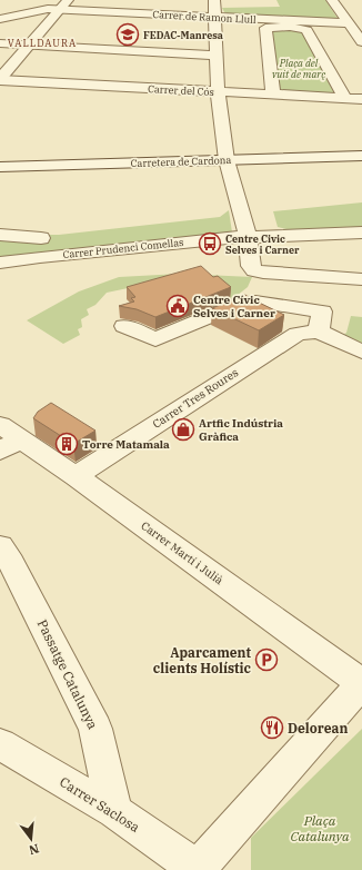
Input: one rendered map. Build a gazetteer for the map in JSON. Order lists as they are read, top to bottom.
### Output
{
  "streets": {
    "street": [
      "Carrer de Ramon Llull",
      "Carrer del Cós",
      "Carretera de Cardona",
      "Carrer Prudenci Comellas",
      "Carrer Tres Roures",
      "Carrer Martí i Julià",
      "Passatge Catalunya",
      "Carrer Saclosa"
    ]
  },
  "crossings": [
    ["Carrer Tres Roures", "Carrer Martí i Julià"],
    ["Passatge Catalunya", "Carrer Saclosa"]
  ],
  "districts": ["VALLDAURA"],
  "parks": ["Plaça del vuit de març", "Plaça Catalunya"],
  "places": {
    "school or university": ["FEDAC-Manresa"],
    "bus stop": ["Centre Civic Selves i Carner"],
    "public building": ["Centre Cívic Selves i Carner"],
    "shop": ["Artfic Indústria Gràfica"],
    "building": ["Torre Matamala"],
    "parking": ["Aparcament clients Holístic"],
    "restaurant": ["Delorean"]
  },
  "north": "bottom"
}
